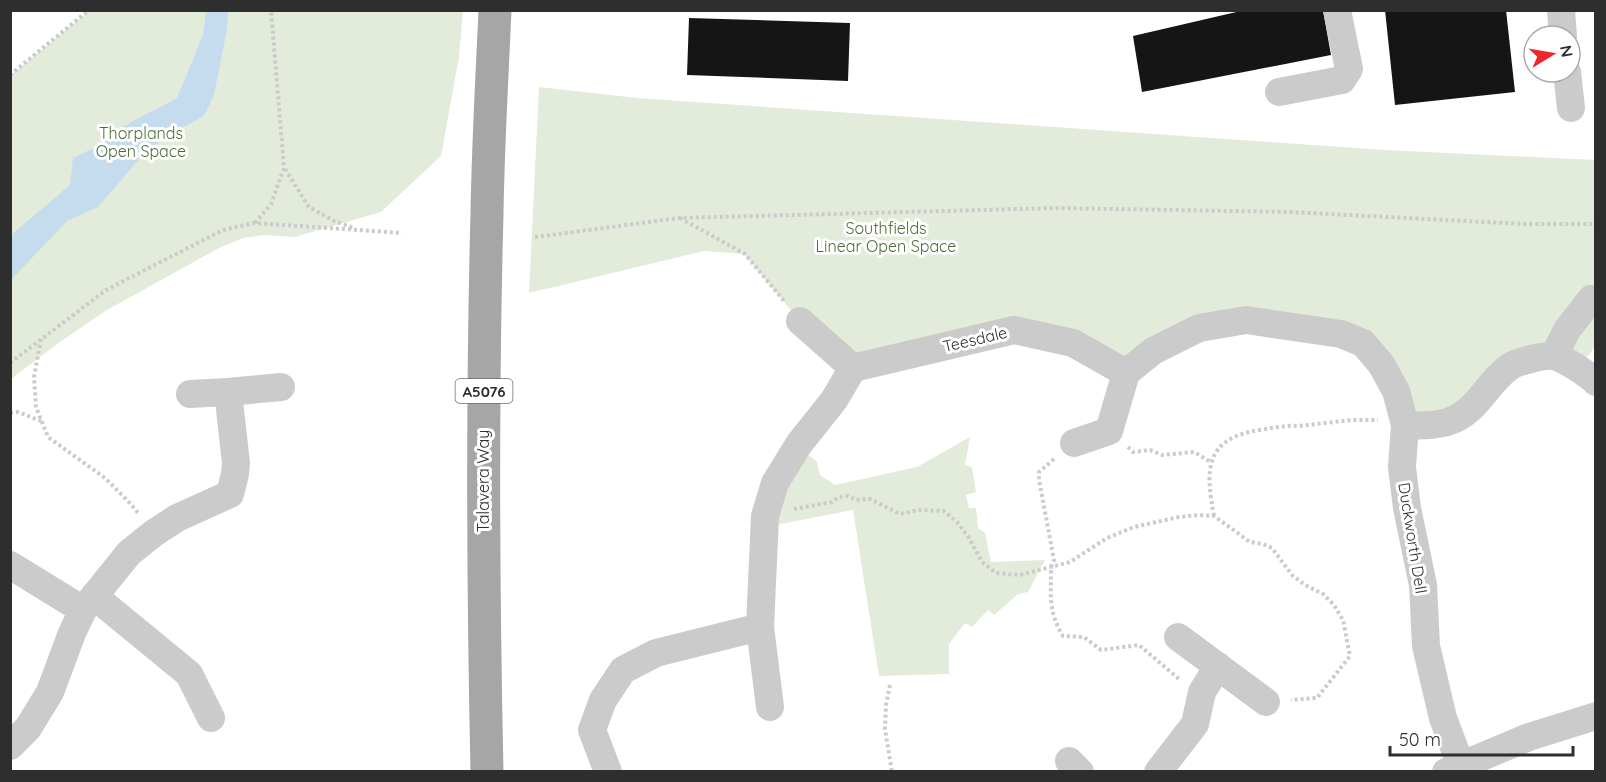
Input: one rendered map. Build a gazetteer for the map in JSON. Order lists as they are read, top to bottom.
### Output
{
  "streets": {
    "main road": ["A5076", "Talavera Way"],
    "street": ["Teesdale", "Duckworth Dell"]
  },
  "crossings": [
    ["Teesdale", "Duckworth Dell"]
  ],
  "parks": ["Thorplands Open Space", "Southfields Linear Open Space"],
  "scale_bar": "50 m",
  "north": "right"
}
